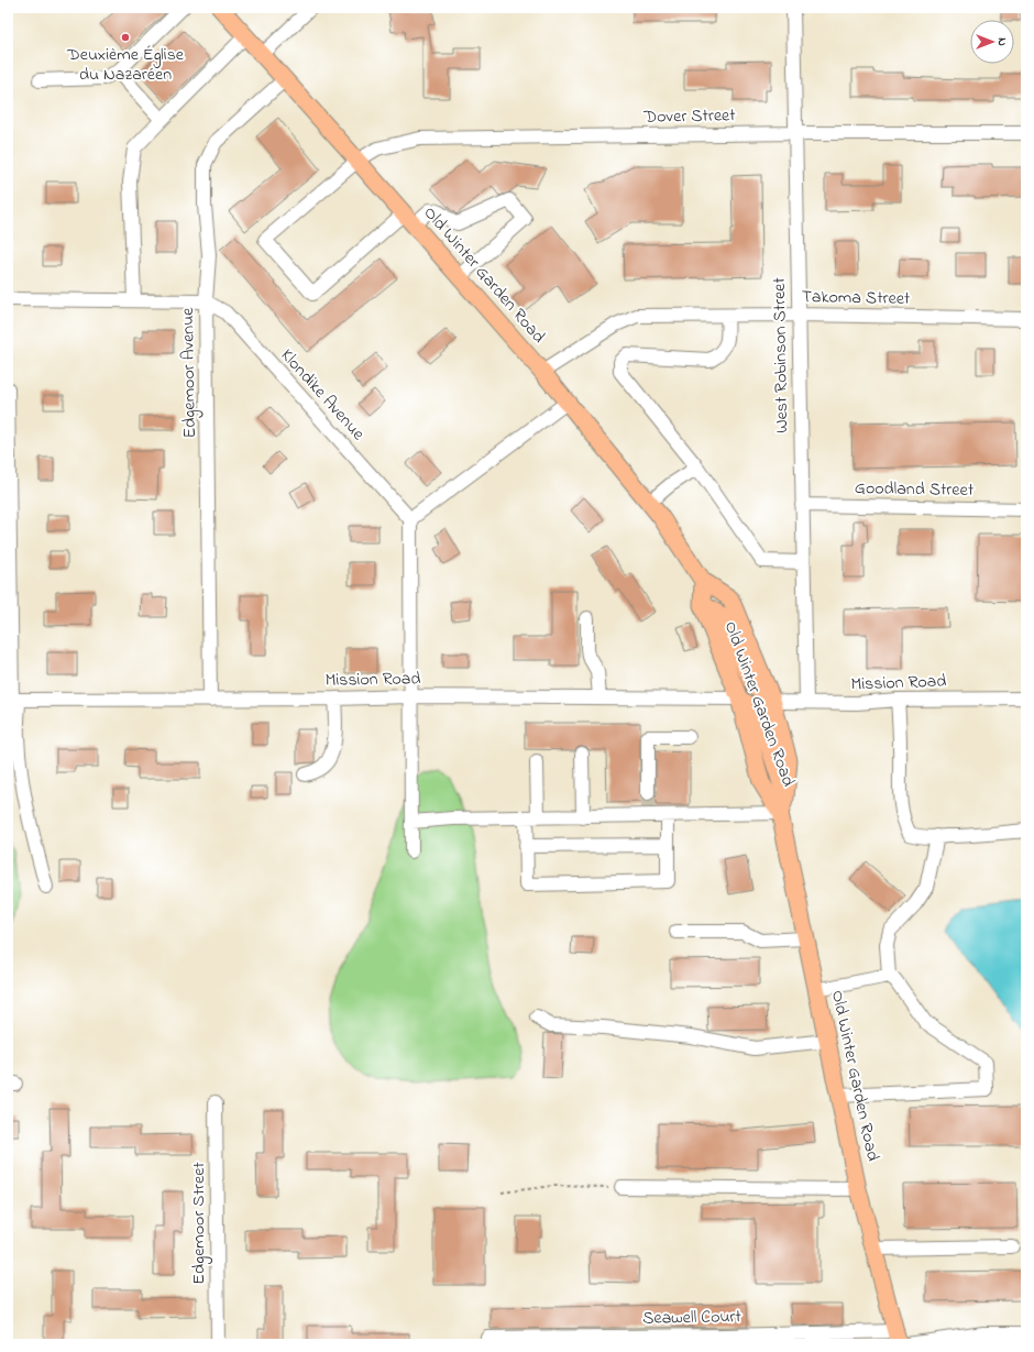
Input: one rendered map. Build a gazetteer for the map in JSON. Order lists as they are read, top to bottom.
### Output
{
  "streets": {
    "main road": ["Old Winter Garden Road"],
    "street": [
      "Dover Street",
      "Takoma Street",
      "West Robinson Street",
      "Edgemoor Avenue",
      "Klondike Avenue",
      "Goodland Street",
      "Mission Road",
      "Edgemoor Street",
      "Seawell Court"
    ]
  },
  "crossings": [
    ["Dover Street", "Old Winter Garden Road"],
    ["Dover Street", "West Robinson Street"],
    ["Old Winter Garden Road", "Takoma Street"],
    ["Old Winter Garden Road", "Edgemoor Avenue"],
    ["Old Winter Garden Road", "Mission Road"],
    ["Old Winter Garden Road", "Seawell Court"],
    ["Takoma Street", "West Robinson Street"],
    ["West Robinson Street", "Goodland Street"],
    ["West Robinson Street", "Mission Road"],
    ["Edgemoor Avenue", "Klondike Avenue"],
    ["Edgemoor Avenue", "Mission Road"]
  ],
  "places": ["Deuxième Église du Nazaréen"],
  "north": "right"
}
